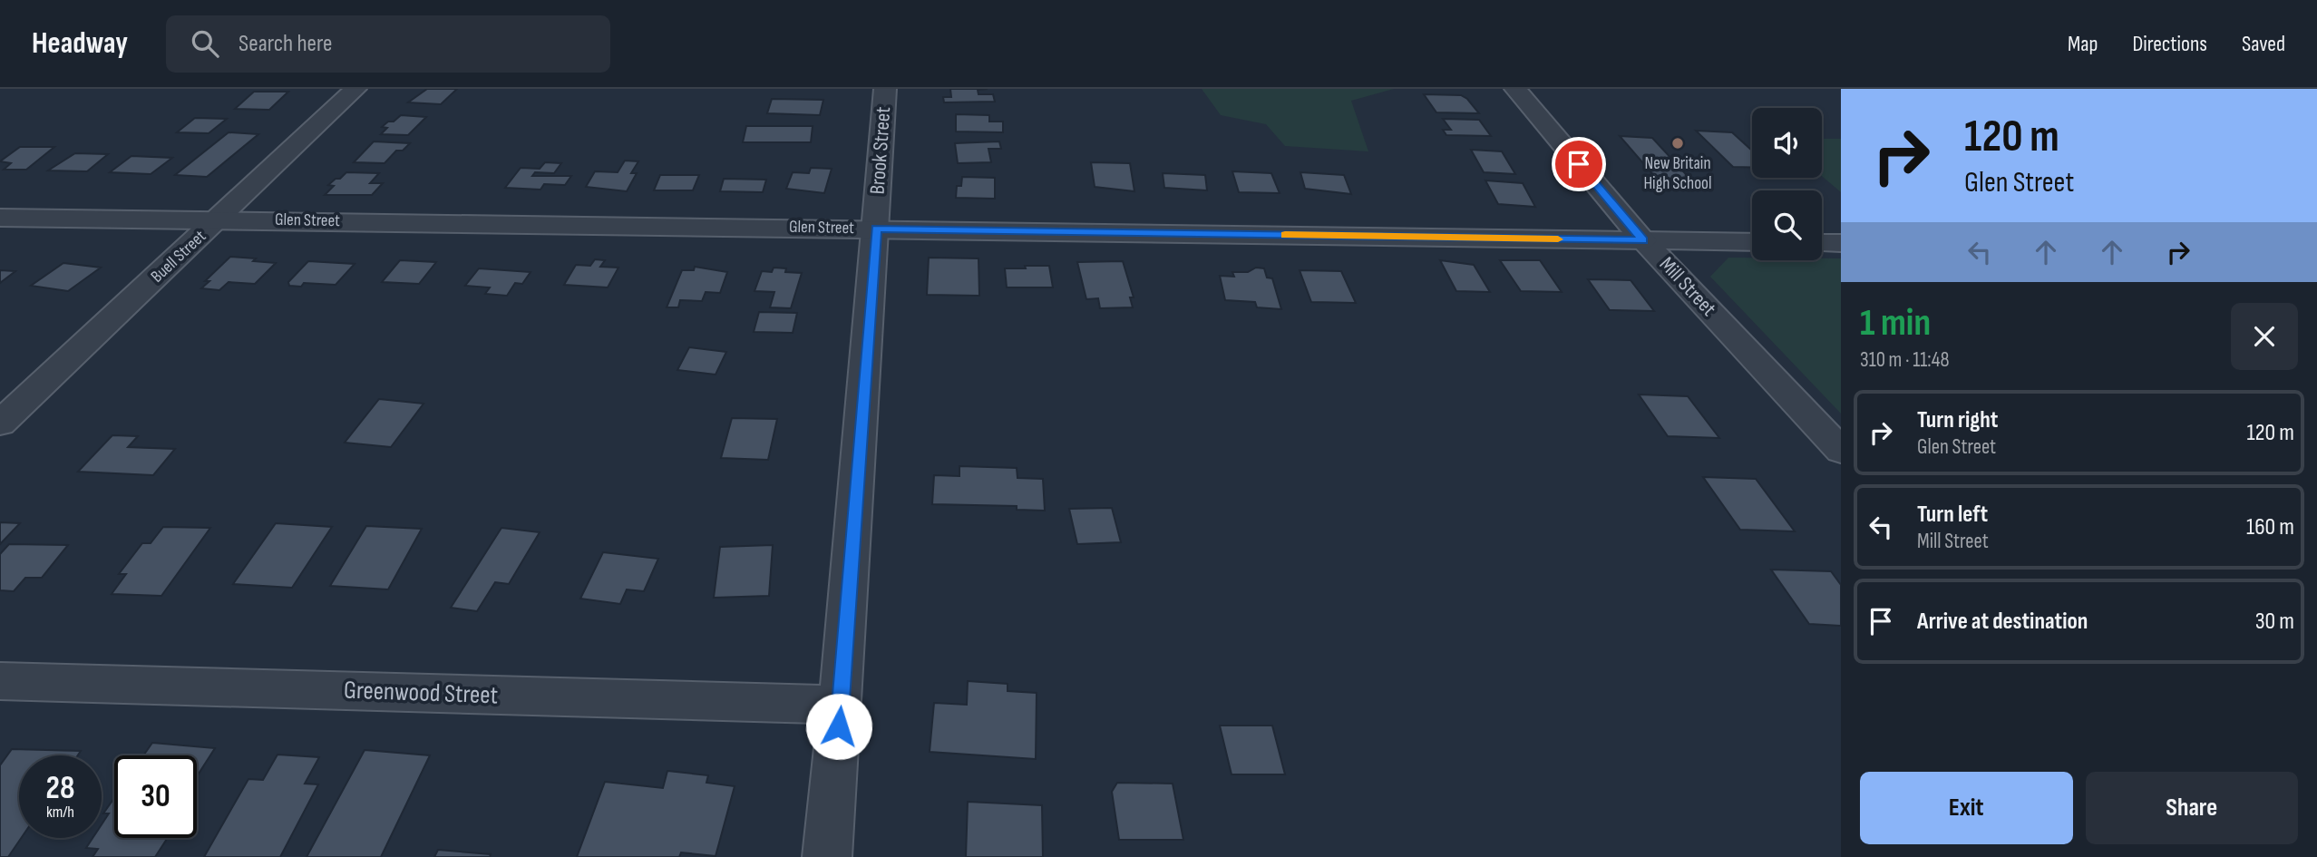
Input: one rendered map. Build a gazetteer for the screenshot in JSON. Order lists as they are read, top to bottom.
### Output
{
  "streets": {
    "street": [
      "Brook Street",
      "Glen Street",
      "Buell Street",
      "Mill Street",
      "Greenwood Street"
    ]
  },
  "crossings": [
    ["Brook Street", "Glen Street"],
    ["Brook Street", "Greenwood Street"],
    ["Glen Street", "Buell Street"],
    ["Glen Street", "Mill Street"]
  ],
  "places": ["New Britain High School"],
  "page": {
    "header": "Headway",
    "search": "Search here",
    "nav": ["Map", "Directions", "Saved"],
    "turn": ["120 m", "Glen Street"],
    "heading": ["1 min", "310 m · 11:48"],
    "list": [
      {
        "name": "Turn right",
        "note": "Glen Street",
        "value": "120 m"
      },
      {
        "name": "Turn left",
        "note": "Mill Street",
        "value": "160 m"
      },
      {
        "name": "Arrive at destination",
        "value": "30 m"
      }
    ],
    "speed": "28 km/h",
    "limit": "30",
    "buttons": ["Exit", "Share"]
  }
}
